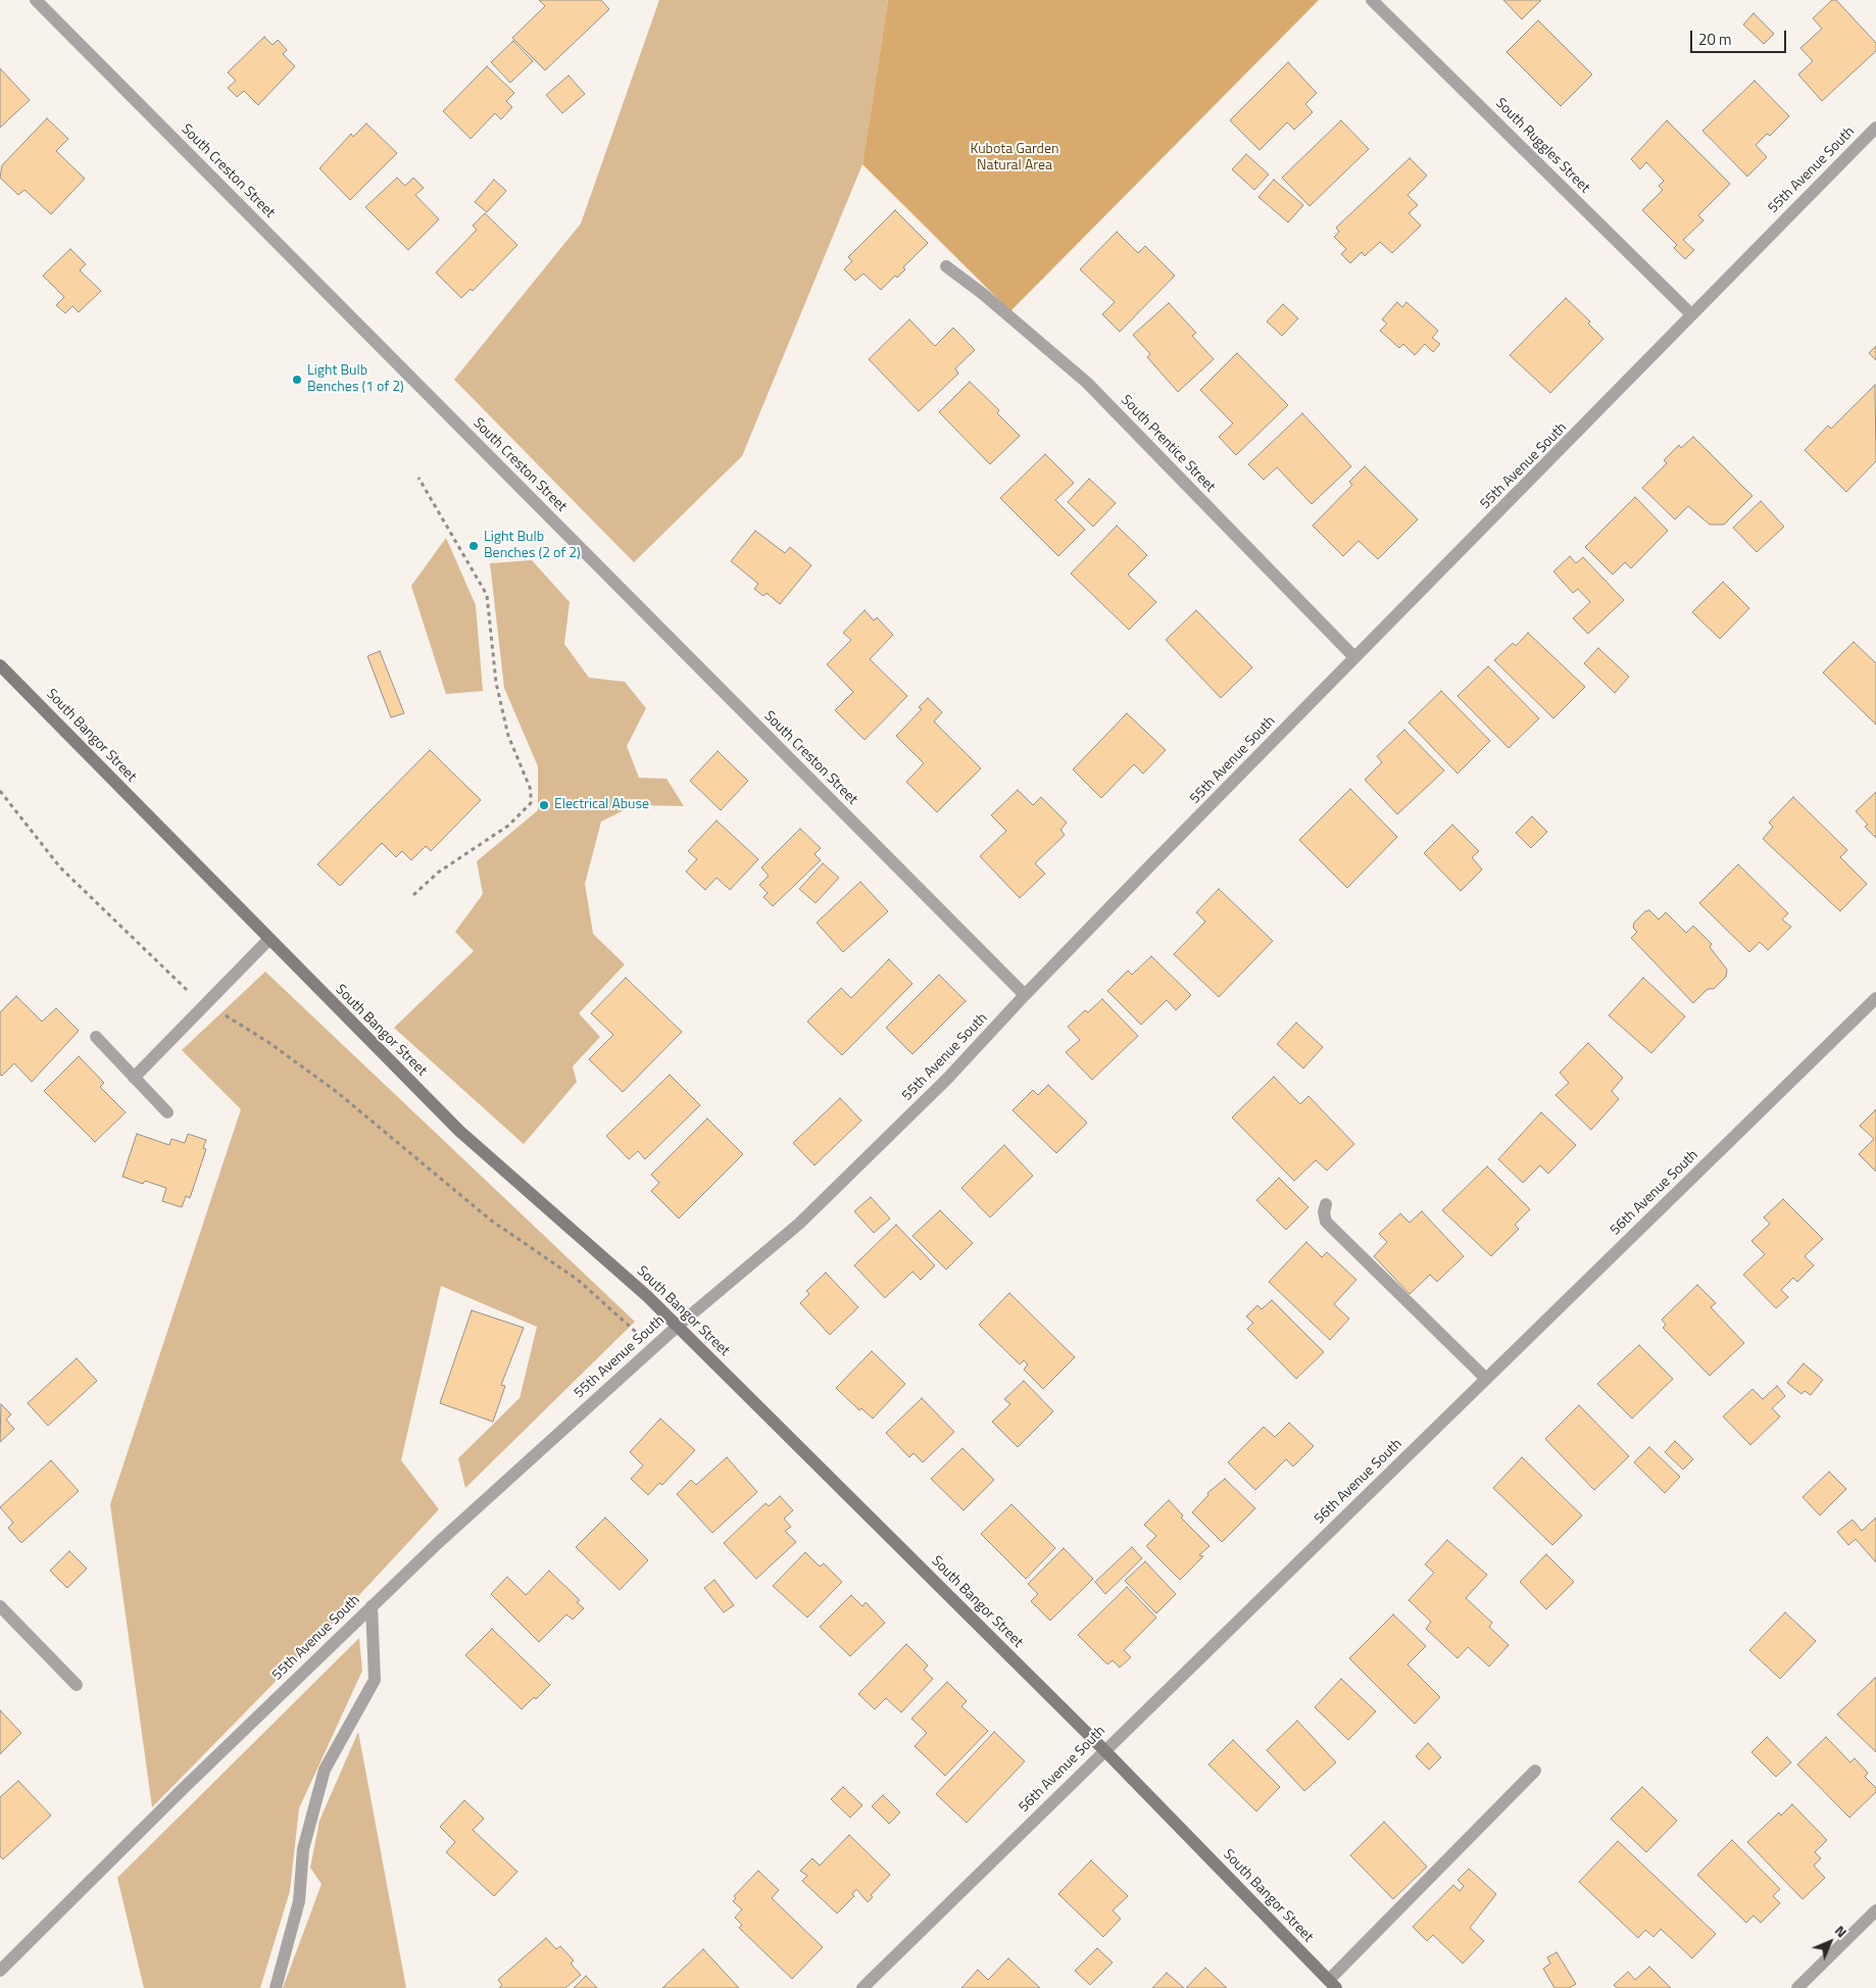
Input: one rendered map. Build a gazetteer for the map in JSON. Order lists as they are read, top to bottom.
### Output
{
  "streets": {
    "street": [
      "South Ruggles Street",
      "55th Avenue South",
      "South Creston Street",
      "South Prentice Street",
      "South Bangor Street",
      "56th Avenue South"
    ]
  },
  "crossings": [
    ["South Ruggles Street", "55th Avenue South"],
    ["55th Avenue South", "South Creston Street"],
    ["55th Avenue South", "South Prentice Street"],
    ["55th Avenue South", "South Bangor Street"],
    ["South Bangor Street", "56th Avenue South"]
  ],
  "parks": ["Kubota Garden Natural Area"],
  "places": ["Light Bulb Benches (1 of 2)", "Light Bulb Benches (2 of 2)", "Electrical Abuse"],
  "scale_bar": "20 m",
  "north": "top right"
}
